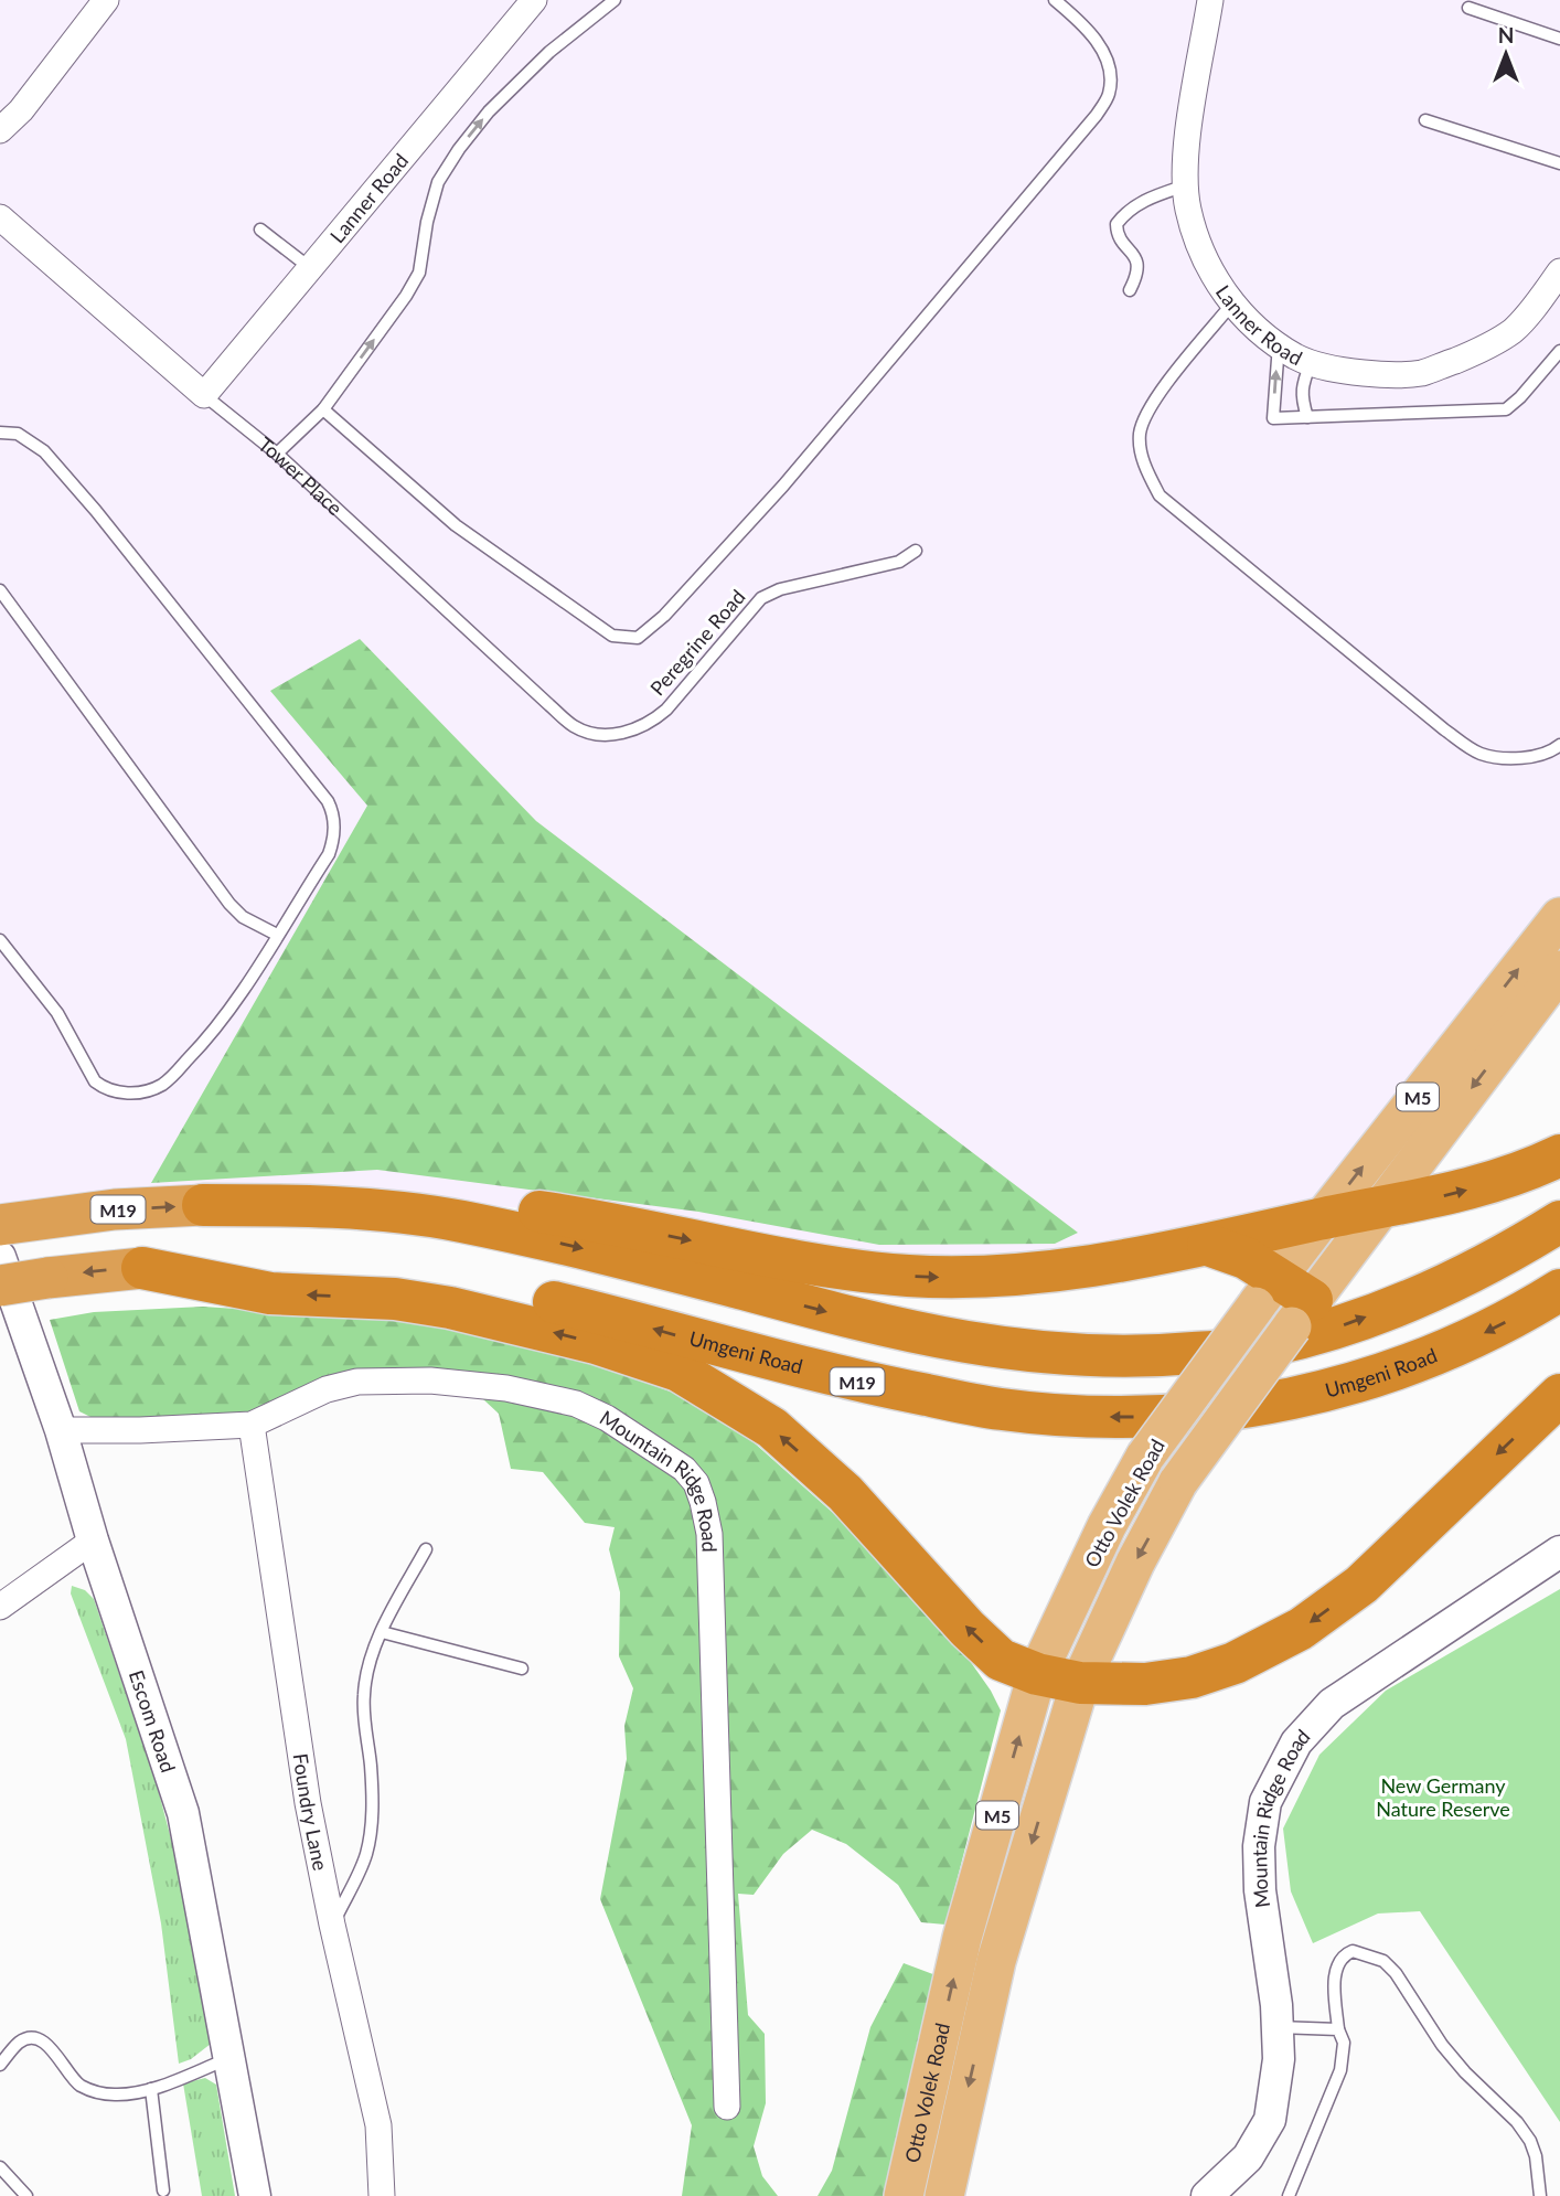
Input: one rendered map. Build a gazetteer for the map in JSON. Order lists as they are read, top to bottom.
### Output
{
  "streets": {
    "highway": ["M19", "Umgeni Road"],
    "main road": ["M5", "Otto Volek Road"],
    "street": [
      "Lanner Road",
      "Tower Place",
      "Mountain Ridge Road",
      "Escom Road",
      "Foundry Lane"
    ],
    "lane": ["Peregrine Road"]
  },
  "crossings": [
    ["Lanner Road", "Tower Place"],
    ["Tower Place", "Peregrine Road"],
    ["M19", "Umgeni Road"],
    ["Mountain Ridge Road", "Escom Road"],
    ["Mountain Ridge Road", "Foundry Lane"]
  ],
  "parks": ["New Germany Nature Reserve"],
  "north": "top"
}
